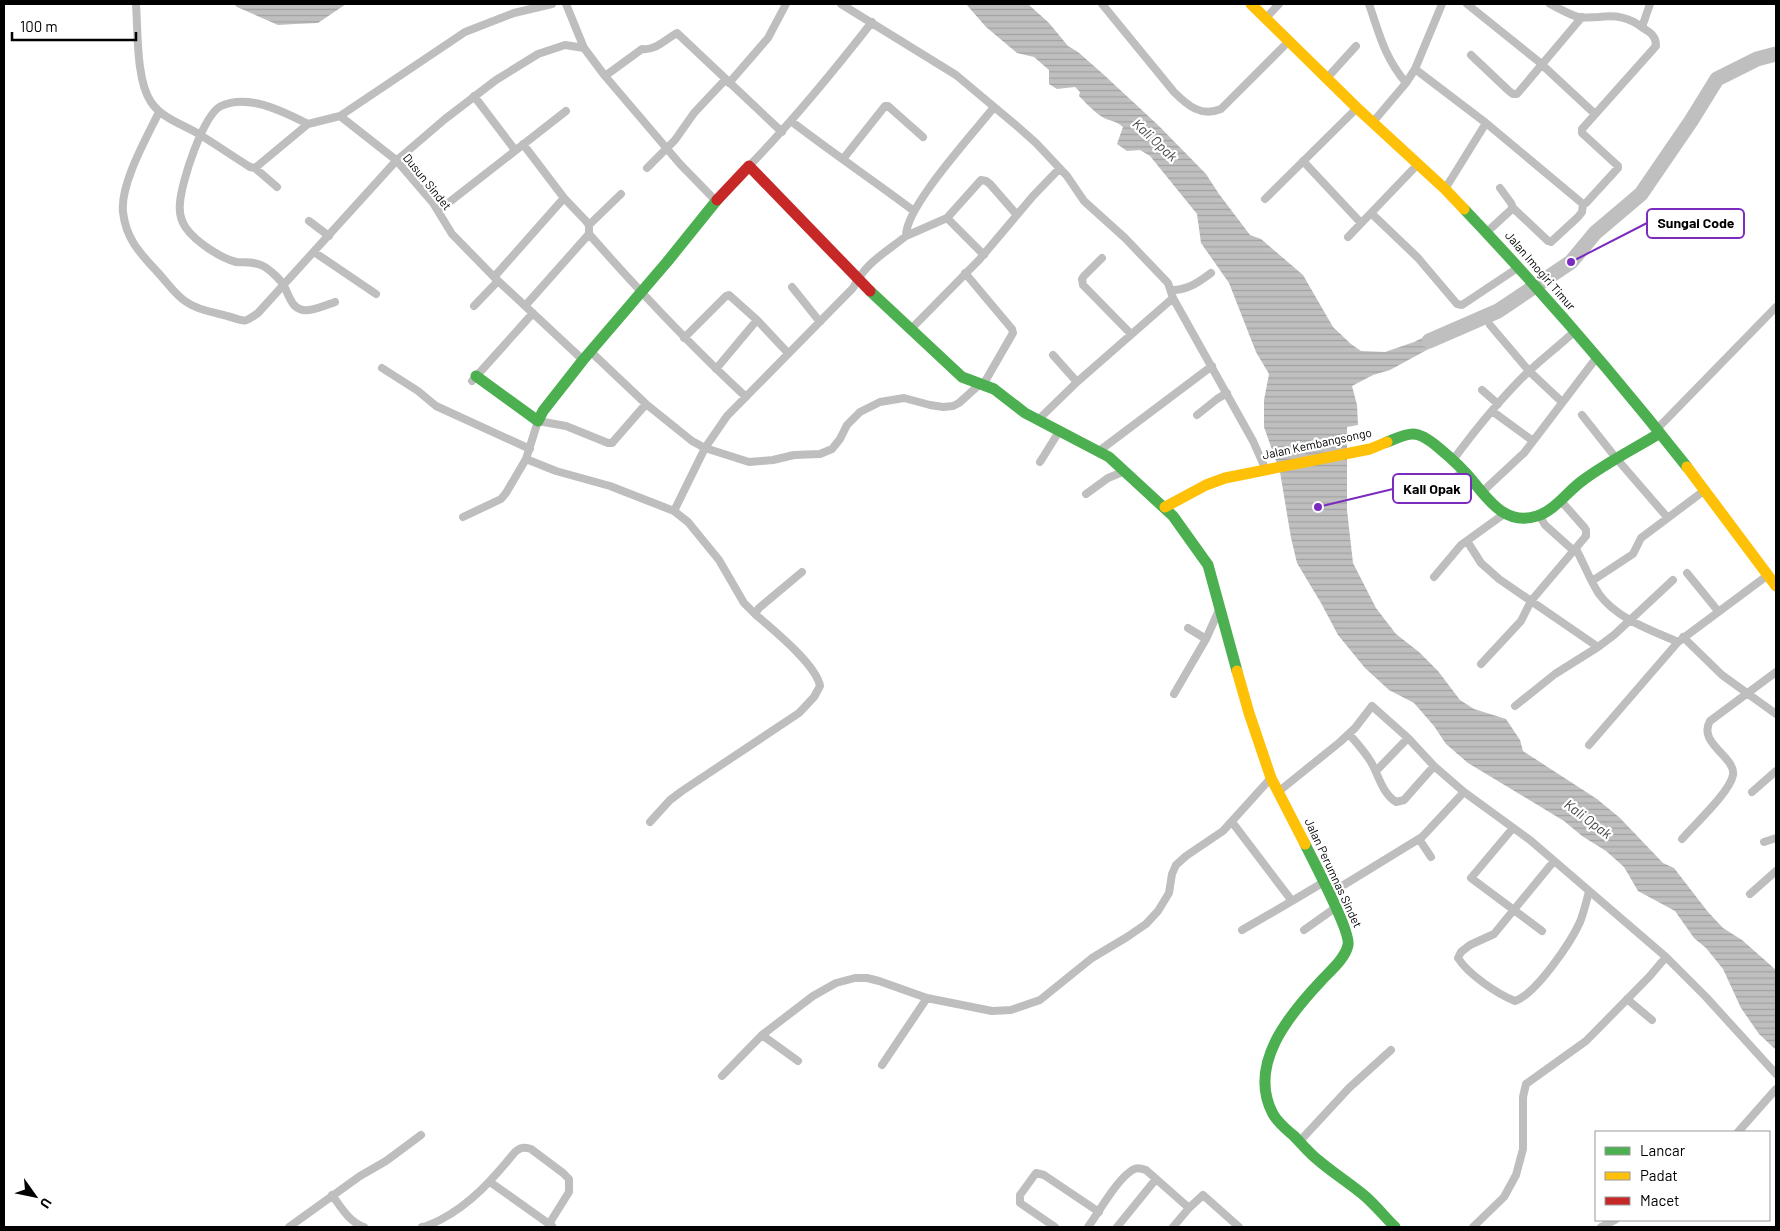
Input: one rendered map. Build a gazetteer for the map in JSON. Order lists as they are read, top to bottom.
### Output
{
  "streets": {
    "street": [
      "Dusun Sindet",
      "Jalan Imogiri Timur",
      "Jalan Kembangsongo",
      "Jalan Perumnas Sindet"
    ]
  },
  "crossings": [
    ["Dusun Sindet", "Jalan Perumnas Sindet"],
    ["Jalan Kembangsongo", "Jalan Perumnas Sindet"]
  ],
  "water": ["Kali Opak"],
  "places": ["Sungai Code", "Kali Opak"],
  "legend": ["Lancar", "Padat", "Macet"],
  "scale_bar": "100 m",
  "north": "bottom right"
}
